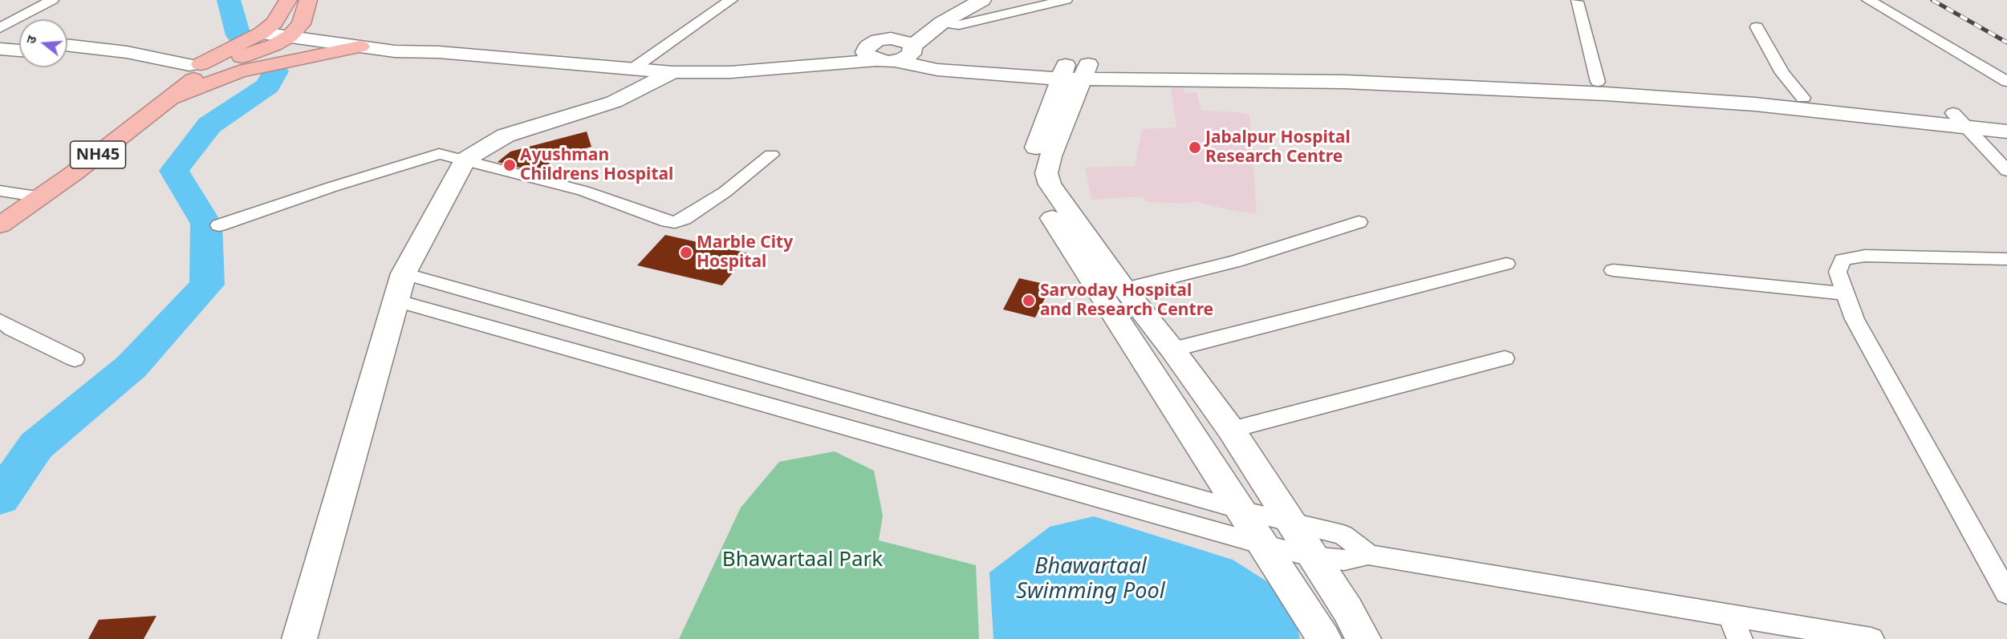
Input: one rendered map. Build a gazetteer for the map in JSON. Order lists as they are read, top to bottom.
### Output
{
  "streets": {
    "highway": ["NH45"]
  },
  "water": ["Bhawartaal Swimming Pool"],
  "parks": ["Bhawartaal Park"],
  "places": [
    "Jabalpur Hospital Research Centre",
    "Ayushman Childrens Hospital",
    "Marble City Hospital",
    "Sarvoday Hospital and Research Centre"
  ],
  "north": "left"
}
